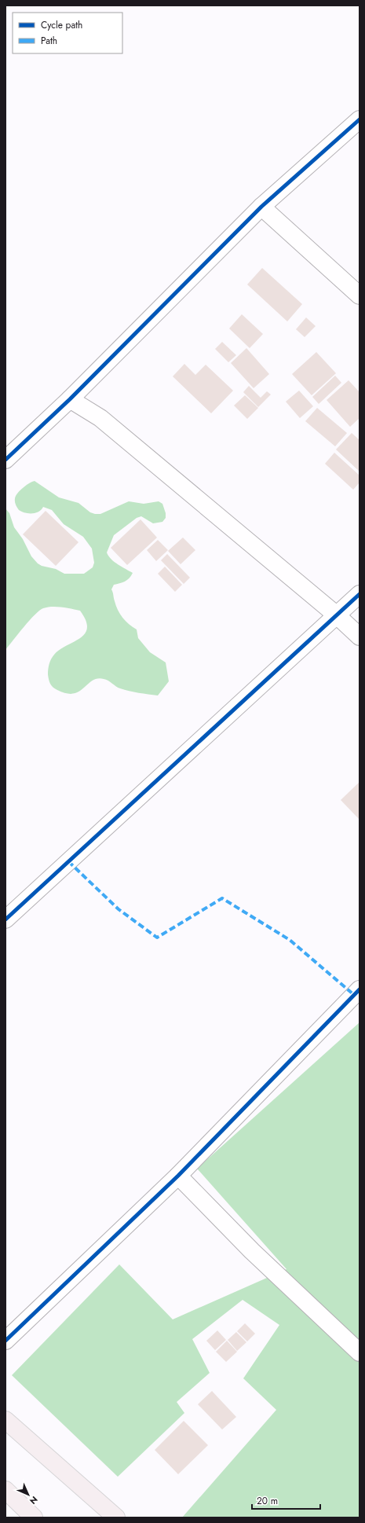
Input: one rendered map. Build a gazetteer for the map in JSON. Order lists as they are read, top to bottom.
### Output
{
  "legend": ["Cycle path", "Path"],
  "scale_bar": "20 m",
  "north": "bottom right"
}
